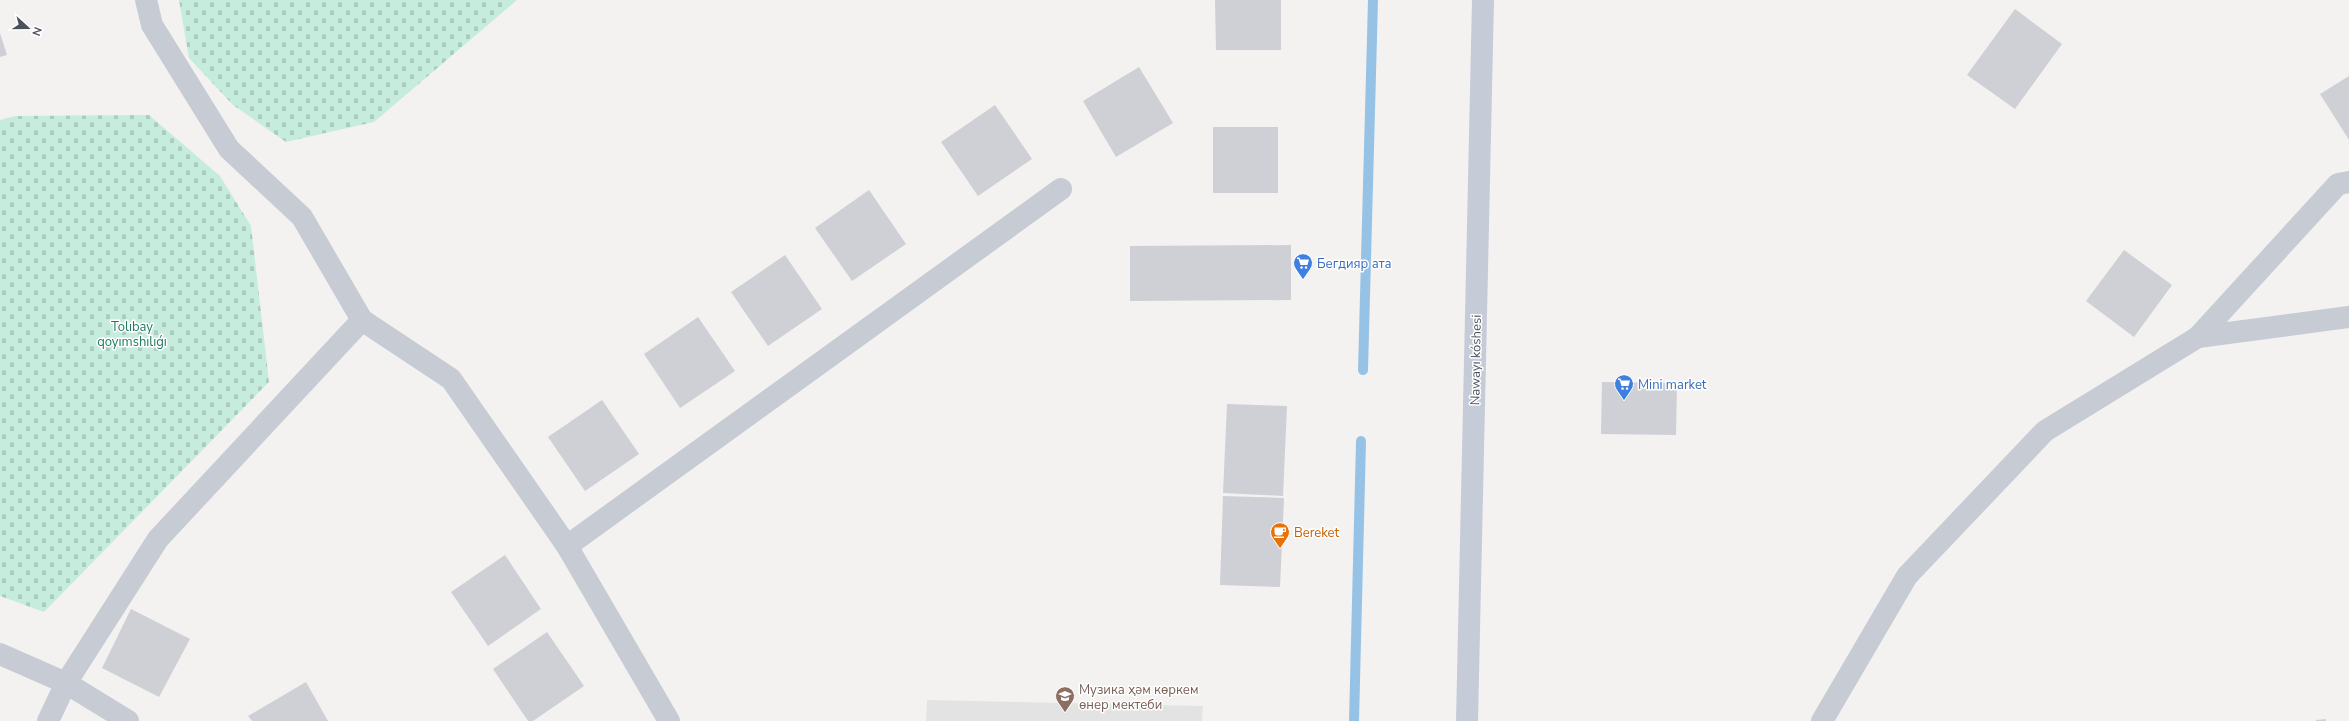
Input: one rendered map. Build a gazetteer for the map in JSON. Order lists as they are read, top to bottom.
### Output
{
  "streets": {
    "main road": ["Nawayı kóshesi"]
  },
  "parks": ["Tolıbay qoyımshılıǵı"],
  "places": {
    "supermarket": ["Бегдияр ата", "Mini market"],
    "cafe": ["Bereket"],
    "school or university": ["Музика ҳәм көркем өнер мектеби"]
  },
  "north": "right"
}
